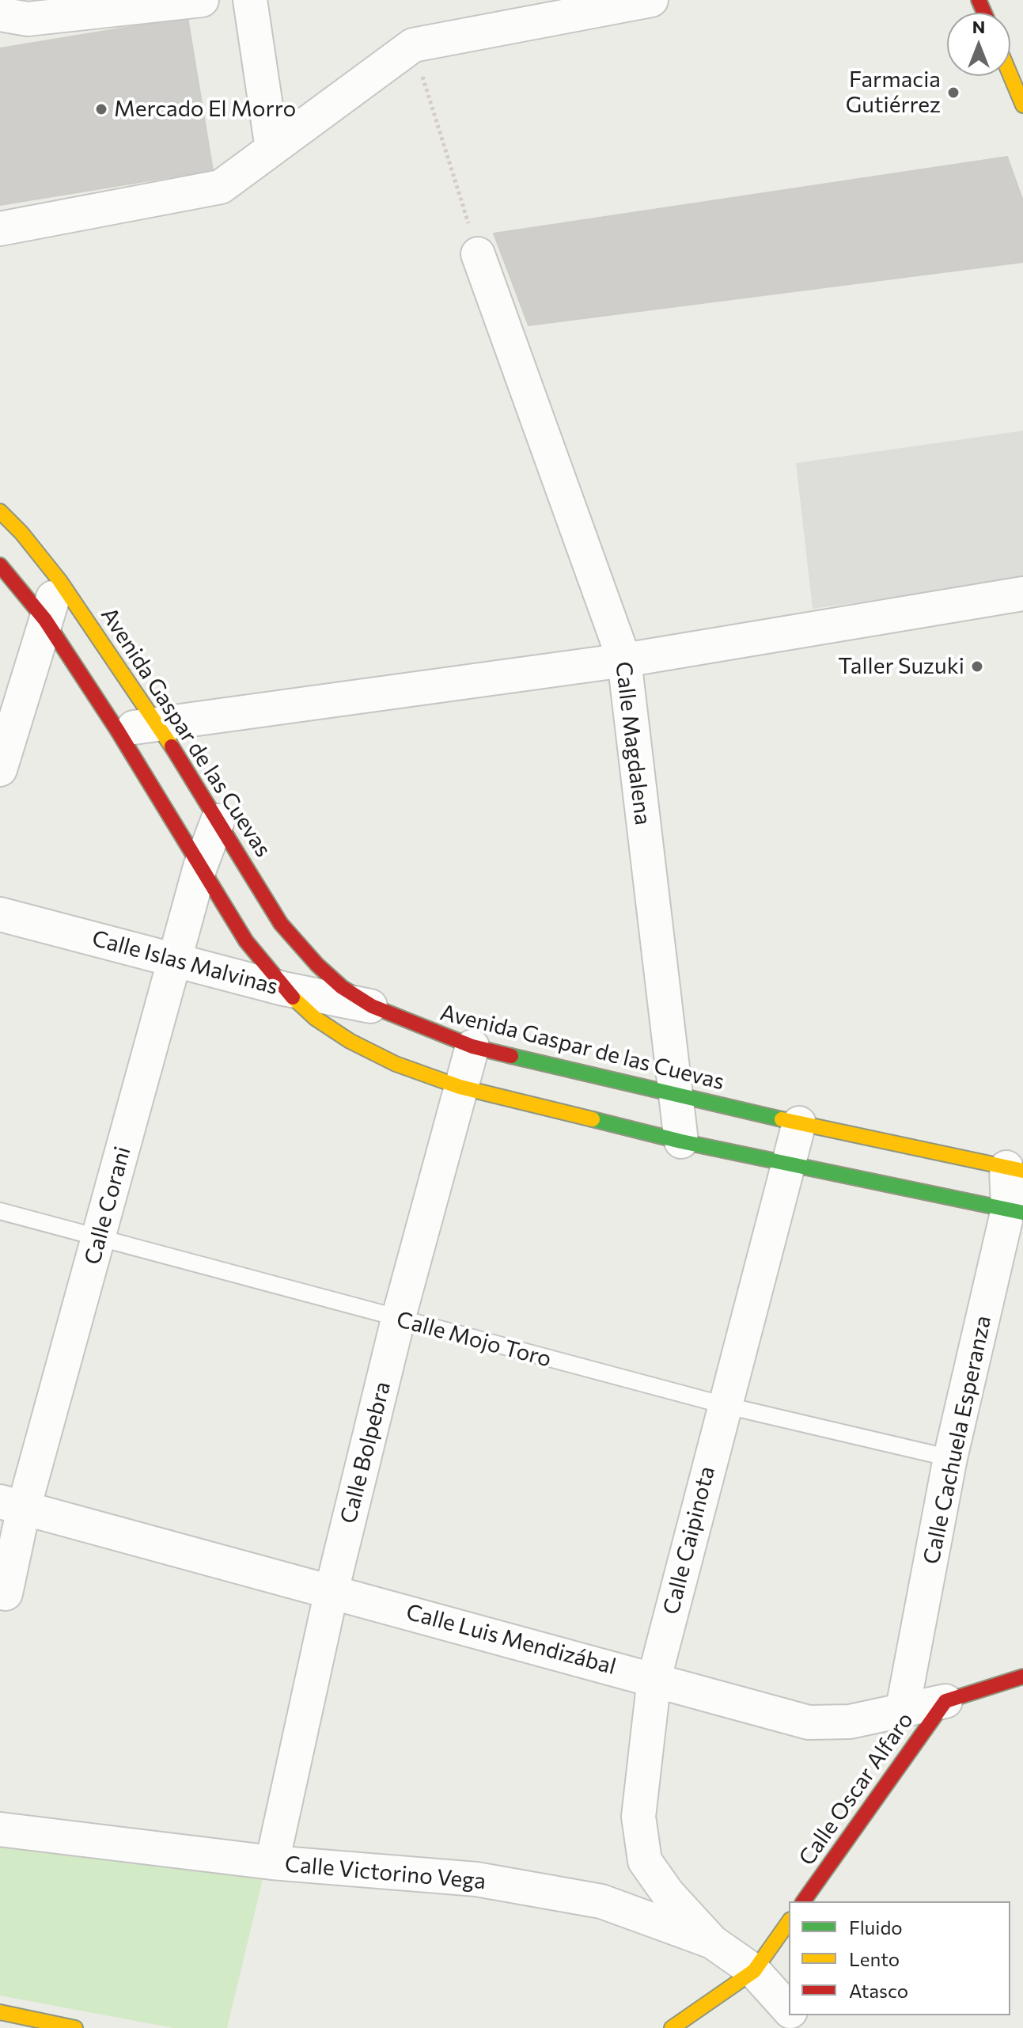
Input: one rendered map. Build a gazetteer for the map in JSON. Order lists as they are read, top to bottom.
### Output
{
  "streets": {
    "main road": ["Avenida Gaspar de las Cuevas", "Calle Luis Mendizábal", "Calle Oscar Alfaro"],
    "street": [
      "Calle Magdalena",
      "Calle Islas Malvinas",
      "Calle Corani",
      "Calle Cachuela Esperanza",
      "Calle Bolpebra",
      "Calle Caipinota",
      "Calle Victorino Vega"
    ],
    "lane": ["Calle Mojo Toro"]
  },
  "crossings": [
    ["Avenida Gaspar de las Cuevas", "Calle Magdalena"],
    ["Avenida Gaspar de las Cuevas", "Calle Islas Malvinas"],
    ["Avenida Gaspar de las Cuevas", "Calle Corani"],
    ["Avenida Gaspar de las Cuevas", "Calle Cachuela Esperanza"],
    ["Avenida Gaspar de las Cuevas", "Calle Bolpebra"],
    ["Avenida Gaspar de las Cuevas", "Calle Caipinota"],
    ["Calle Islas Malvinas", "Calle Corani"],
    ["Calle Corani", "Calle Mojo Toro"],
    ["Calle Corani", "Calle Luis Mendizábal"],
    ["Calle Mojo Toro", "Calle Cachuela Esperanza"],
    ["Calle Mojo Toro", "Calle Bolpebra"],
    ["Calle Mojo Toro", "Calle Caipinota"],
    ["Calle Cachuela Esperanza", "Calle Luis Mendizábal"],
    ["Calle Bolpebra", "Calle Luis Mendizábal"],
    ["Calle Bolpebra", "Calle Victorino Vega"],
    ["Calle Caipinota", "Calle Luis Mendizábal"],
    ["Calle Caipinota", "Calle Victorino Vega"],
    ["Calle Luis Mendizábal", "Calle Oscar Alfaro"]
  ],
  "places": ["Farmacia Gutiérrez", "Mercado El Morro", "Taller Suzuki"],
  "legend": ["Fluido", "Lento", "Atasco"],
  "north": "top"
}
